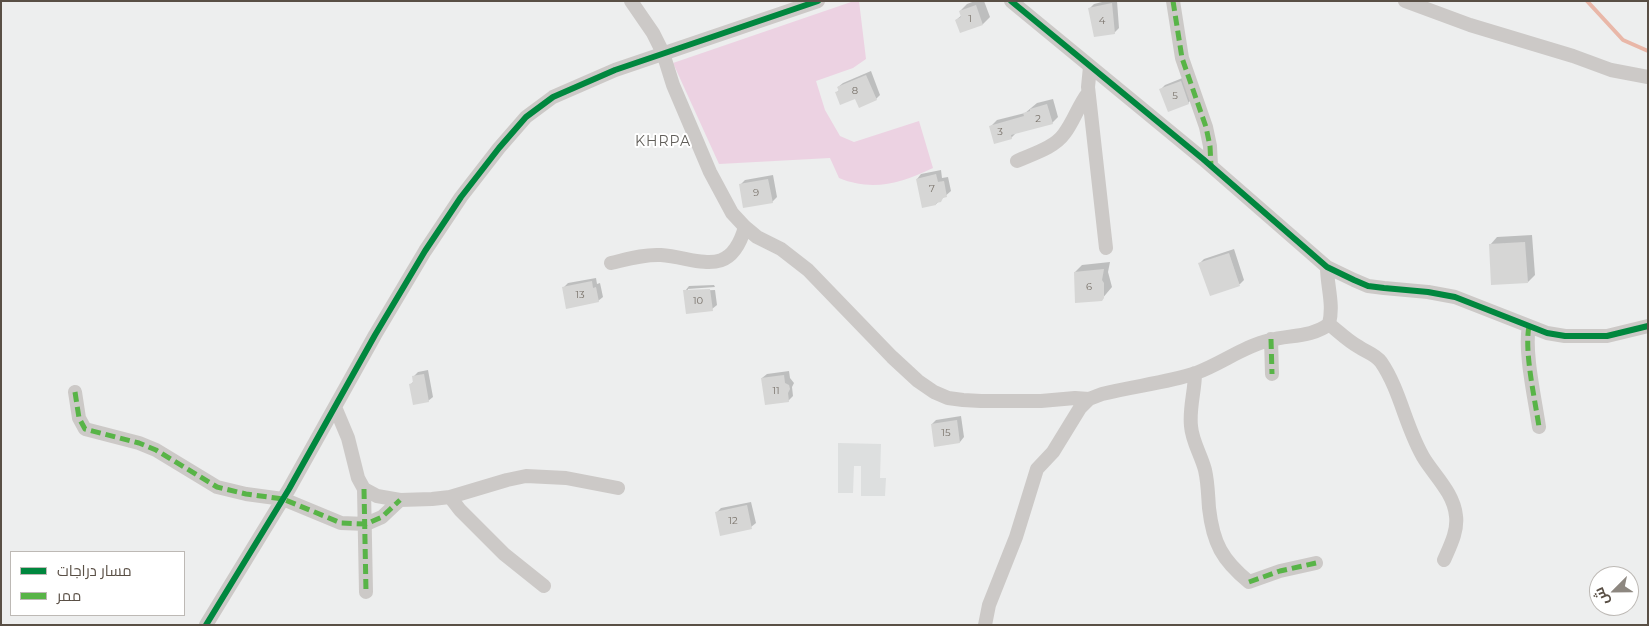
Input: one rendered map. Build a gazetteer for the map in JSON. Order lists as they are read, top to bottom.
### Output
{
  "districts": ["KHRPA"],
  "house_numbers": [
    "1",
    "4",
    "8",
    "5",
    "2",
    "3",
    "7",
    "9",
    "6",
    "13",
    "10",
    "11",
    "15",
    "12"
  ],
  "legend": ["مسار دراجات", "ممر"],
  "north": "bottom left"
}
